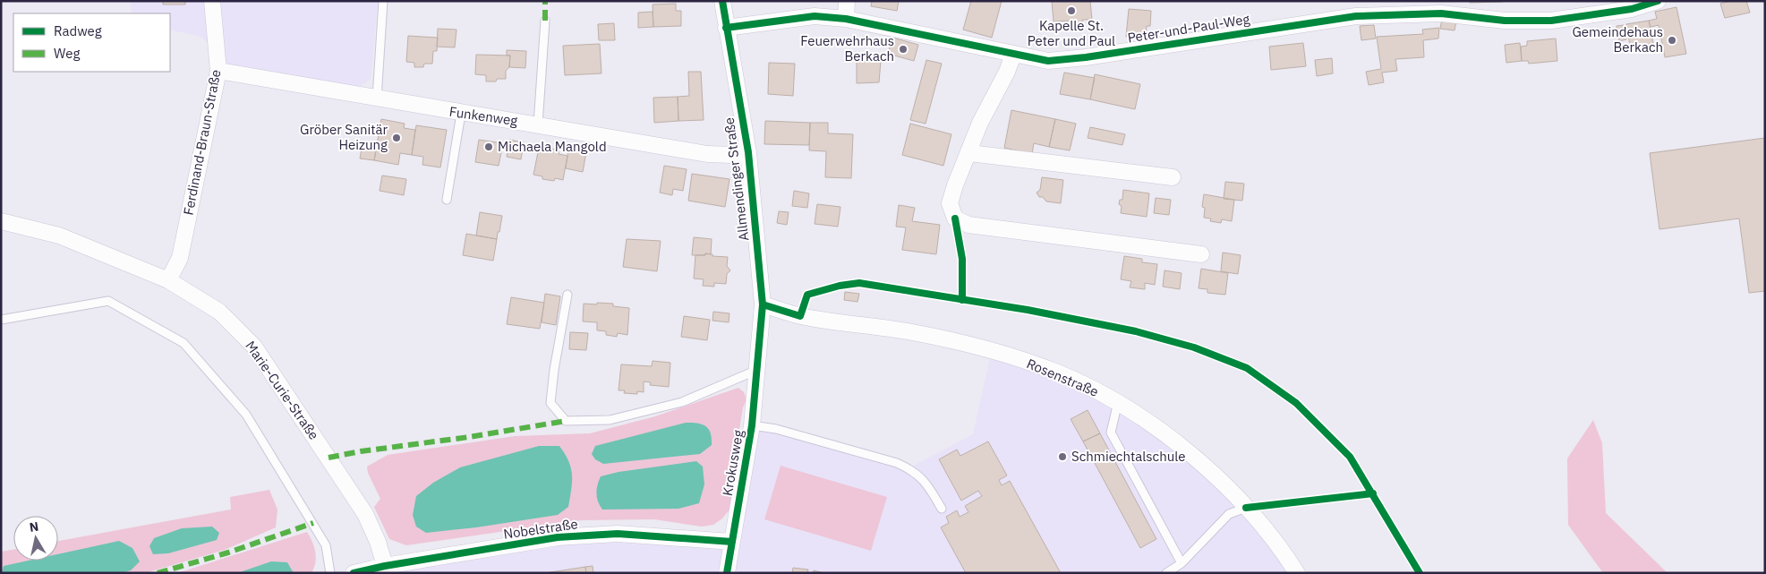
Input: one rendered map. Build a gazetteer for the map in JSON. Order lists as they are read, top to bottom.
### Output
{
  "streets": {
    "street": [
      "Peter-und-Paul-Weg",
      "Funkenweg",
      "Ferdinand-Braun-Straße",
      "Allmendinger Straße",
      "Rosenstraße",
      "Marie-Curie-Straße",
      "Krokusweg",
      "Nobelstraße"
    ]
  },
  "crossings": [
    ["Peter-und-Paul-Weg", "Allmendinger Straße"],
    ["Funkenweg", "Ferdinand-Braun-Straße"],
    ["Funkenweg", "Allmendinger Straße"],
    ["Ferdinand-Braun-Straße", "Marie-Curie-Straße"],
    ["Allmendinger Straße", "Rosenstraße"],
    ["Allmendinger Straße", "Krokusweg"],
    ["Marie-Curie-Straße", "Nobelstraße"],
    ["Krokusweg", "Nobelstraße"]
  ],
  "places": [
    "Kapelle St. Peter und Paul",
    "Gemeindehaus Berkach",
    "Feuerwehrhaus Berkach",
    "Gröber Sanitär Heizung",
    "Michaela Mangold",
    "Schmiechtalschule"
  ],
  "legend": ["Radweg", "Weg"],
  "north": "top"
}
